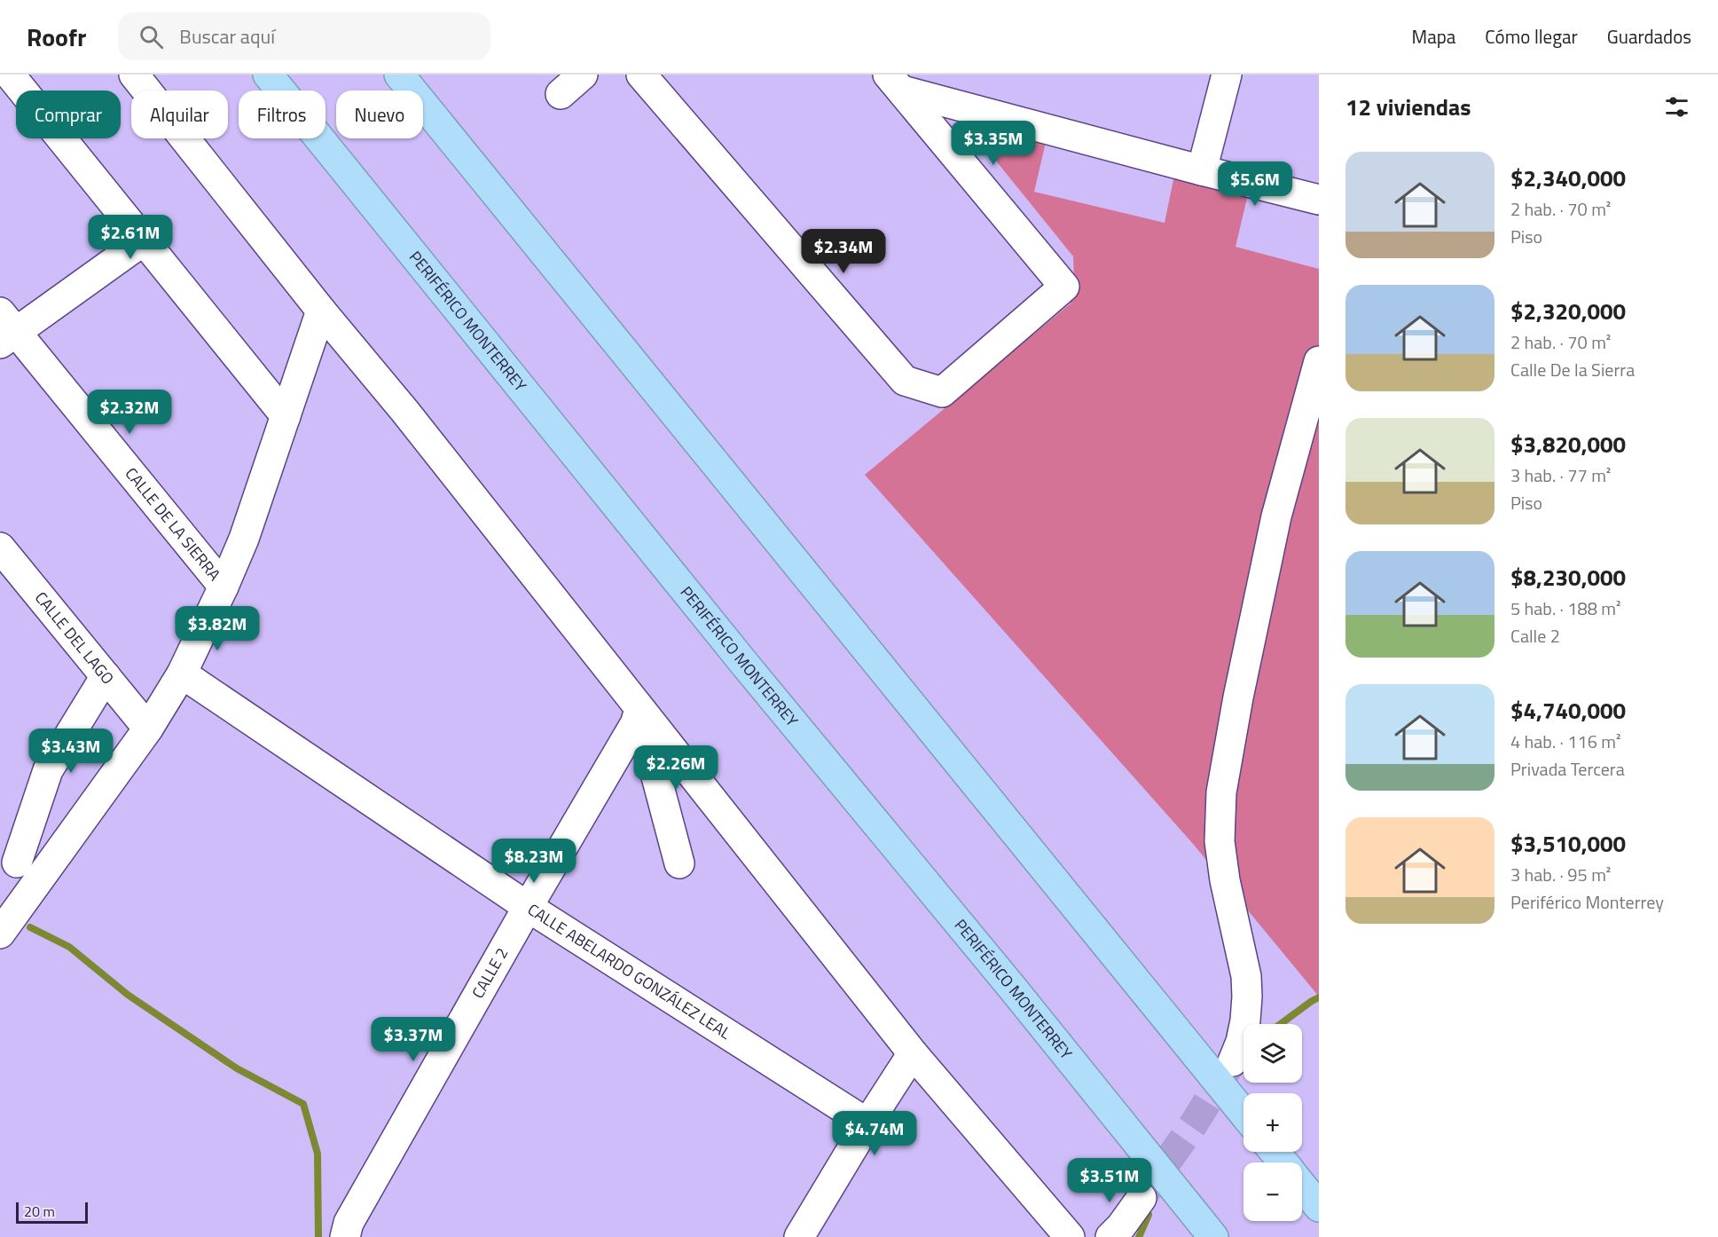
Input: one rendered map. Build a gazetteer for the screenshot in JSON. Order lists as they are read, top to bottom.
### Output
{
  "streets": {
    "highway": ["PERIFÉRICO MONTERREY"],
    "street": [
      "CALLE DE LA SIERRA",
      "CALLE DEL LAGO",
      "CALLE ABELARDO GONZÁLEZ LEAL",
      "CALLE 2"
    ]
  },
  "crossings": [
    ["CALLE ABELARDO GONZÁLEZ LEAL", "CALLE 2"]
  ],
  "scale_bar": "20 m",
  "page": {
    "header": "Roofr",
    "search": "Buscar aquí",
    "nav": ["Mapa", "Cómo llegar", "Guardados"],
    "heading": "12 viviendas",
    "chip": [
      "Comprar",
      "Alquilar",
      "Filtros",
      "Nuevo"
    ],
    "price": [
      "$3.35M",
      "$5.6M",
      "$2.61M",
      "$2.34M",
      "$2.32M",
      "$3.82M",
      "$3.43M",
      "$2.26M",
      "$8.23M",
      "$3.37M",
      "$4.74M",
      "$3.51M"
    ],
    "list": [
      {
        "name": "$2,340,000",
        "note": "2 hab. · 70 m² · Piso"
      },
      {
        "name": "$2,320,000",
        "note": "2 hab. · 70 m² · Calle De la Sierra"
      },
      {
        "name": "$3,820,000",
        "note": "3 hab. · 77 m² · Piso"
      },
      {
        "name": "$8,230,000",
        "note": "5 hab. · 188 m² · Calle 2"
      },
      {
        "name": "$4,740,000",
        "note": "4 hab. · 116 m² · Privada Tercera"
      },
      {
        "name": "$3,510,000",
        "note": "3 hab. · 95 m² · Periférico Monterrey"
      }
    ],
    "map_buttons": ["+", "−"],
    "scale": "20 m"
  }
}
